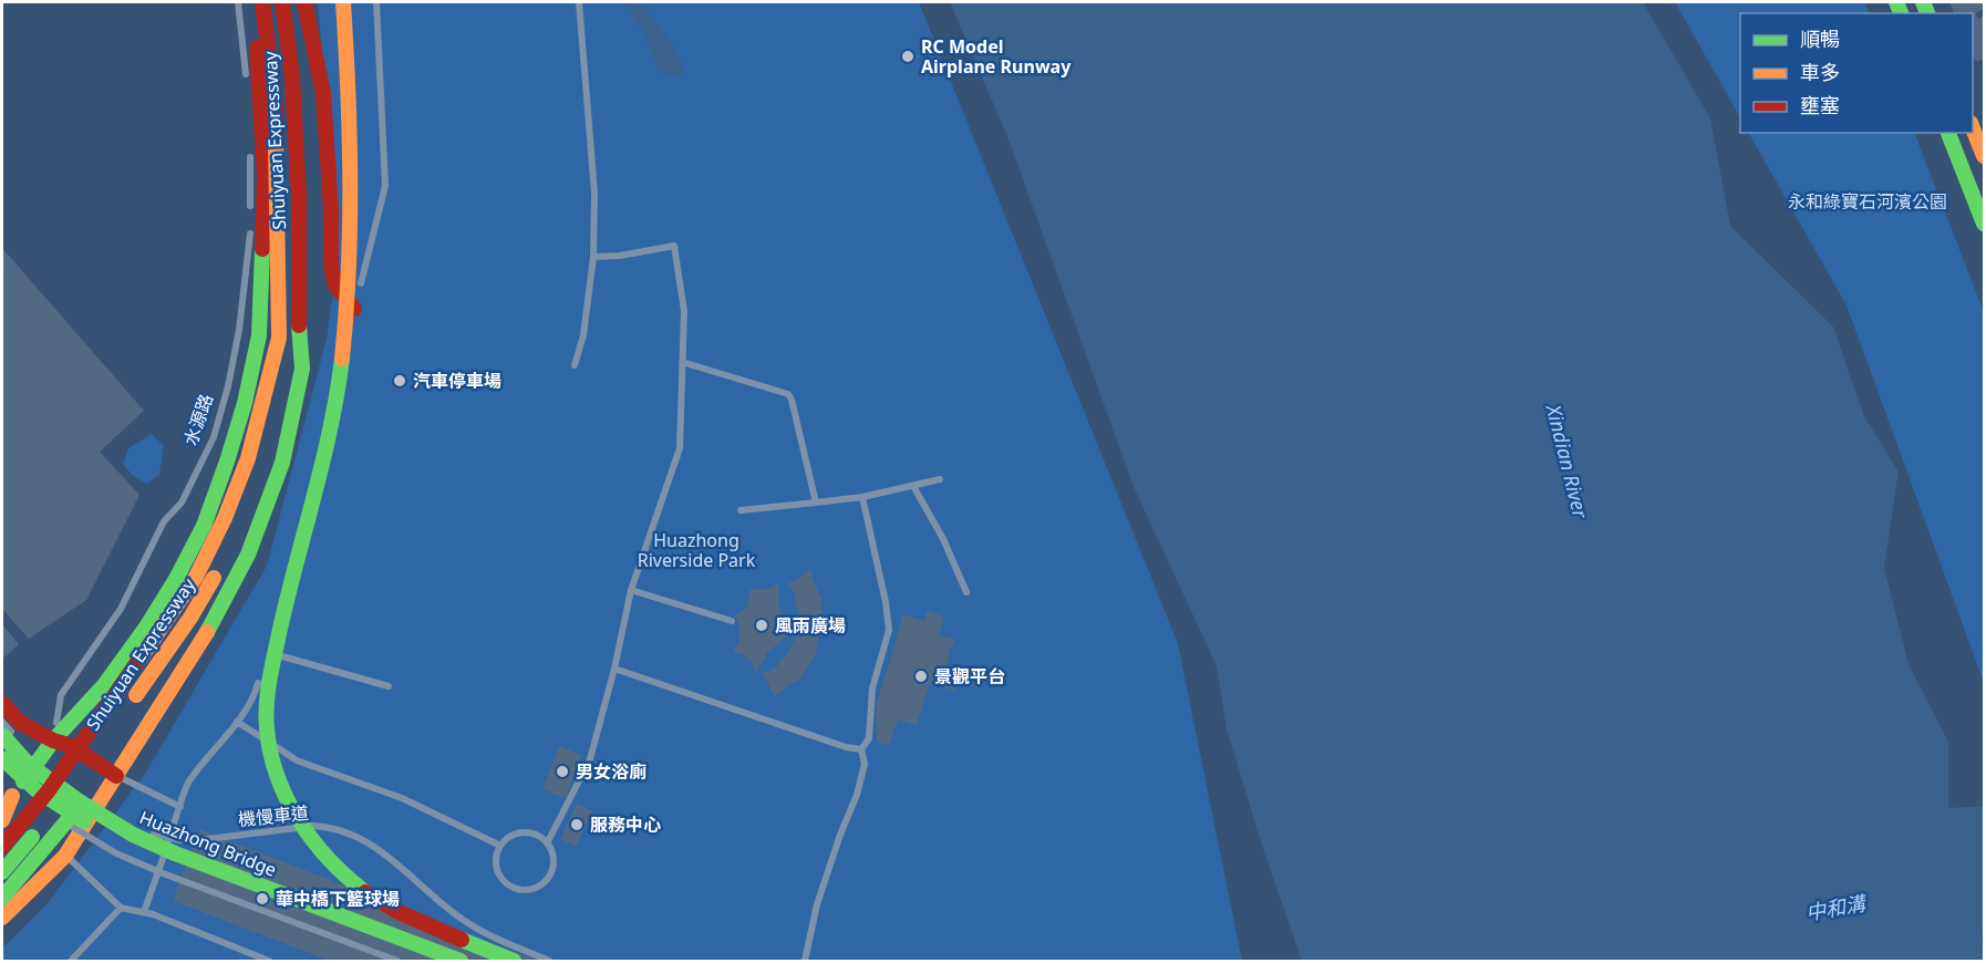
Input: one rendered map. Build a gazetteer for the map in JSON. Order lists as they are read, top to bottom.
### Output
{
  "streets": {
    "main road": ["Shuiyuan Expressway", "水源路", "Huazhong Bridge"],
    "lane": ["機慢車道"]
  },
  "crossings": [
    ["Shuiyuan Expressway", "Huazhong Bridge"]
  ],
  "water": ["Xindian River", "中和溝"],
  "parks": ["永和綠寶石河濱公園", "Huazhong Riverside Park"],
  "places": [
    "RC Model Airplane Runway",
    "汽車停車場",
    "風雨廣場",
    "景觀平台",
    "男女浴廁",
    "服務中心",
    "華中橋下籃球場"
  ],
  "legend": ["順暢", "車多", "壅塞"]
}
